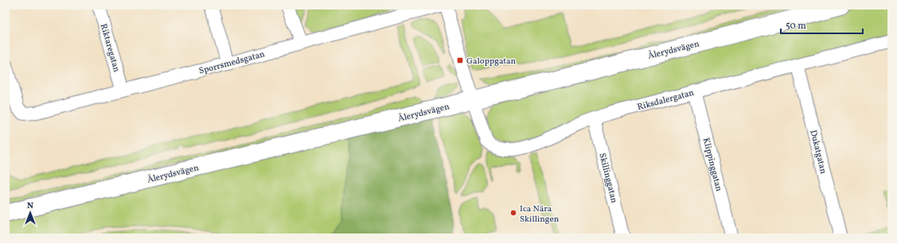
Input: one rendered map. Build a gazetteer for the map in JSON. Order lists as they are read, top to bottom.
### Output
{
  "streets": {
    "main road": ["Ålerydsvägen"],
    "street": [
      "Riktaregatan",
      "Sporrsmedsgatan",
      "Riksdalergatan",
      "Dukatgatan",
      "Klippinggatan",
      "Skillinggatan"
    ]
  },
  "crossings": [
    ["Riktaregatan", "Sporrsmedsgatan"],
    ["Ålerydsvägen", "Riksdalergatan"],
    ["Riksdalergatan", "Dukatgatan"],
    ["Riksdalergatan", "Klippinggatan"],
    ["Riksdalergatan", "Skillinggatan"]
  ],
  "places": {
    "transit": ["Galoppgatan"],
    "other": ["Ica Nära Skillingen"]
  },
  "scale_bar": "50 m",
  "north": "top"
}
